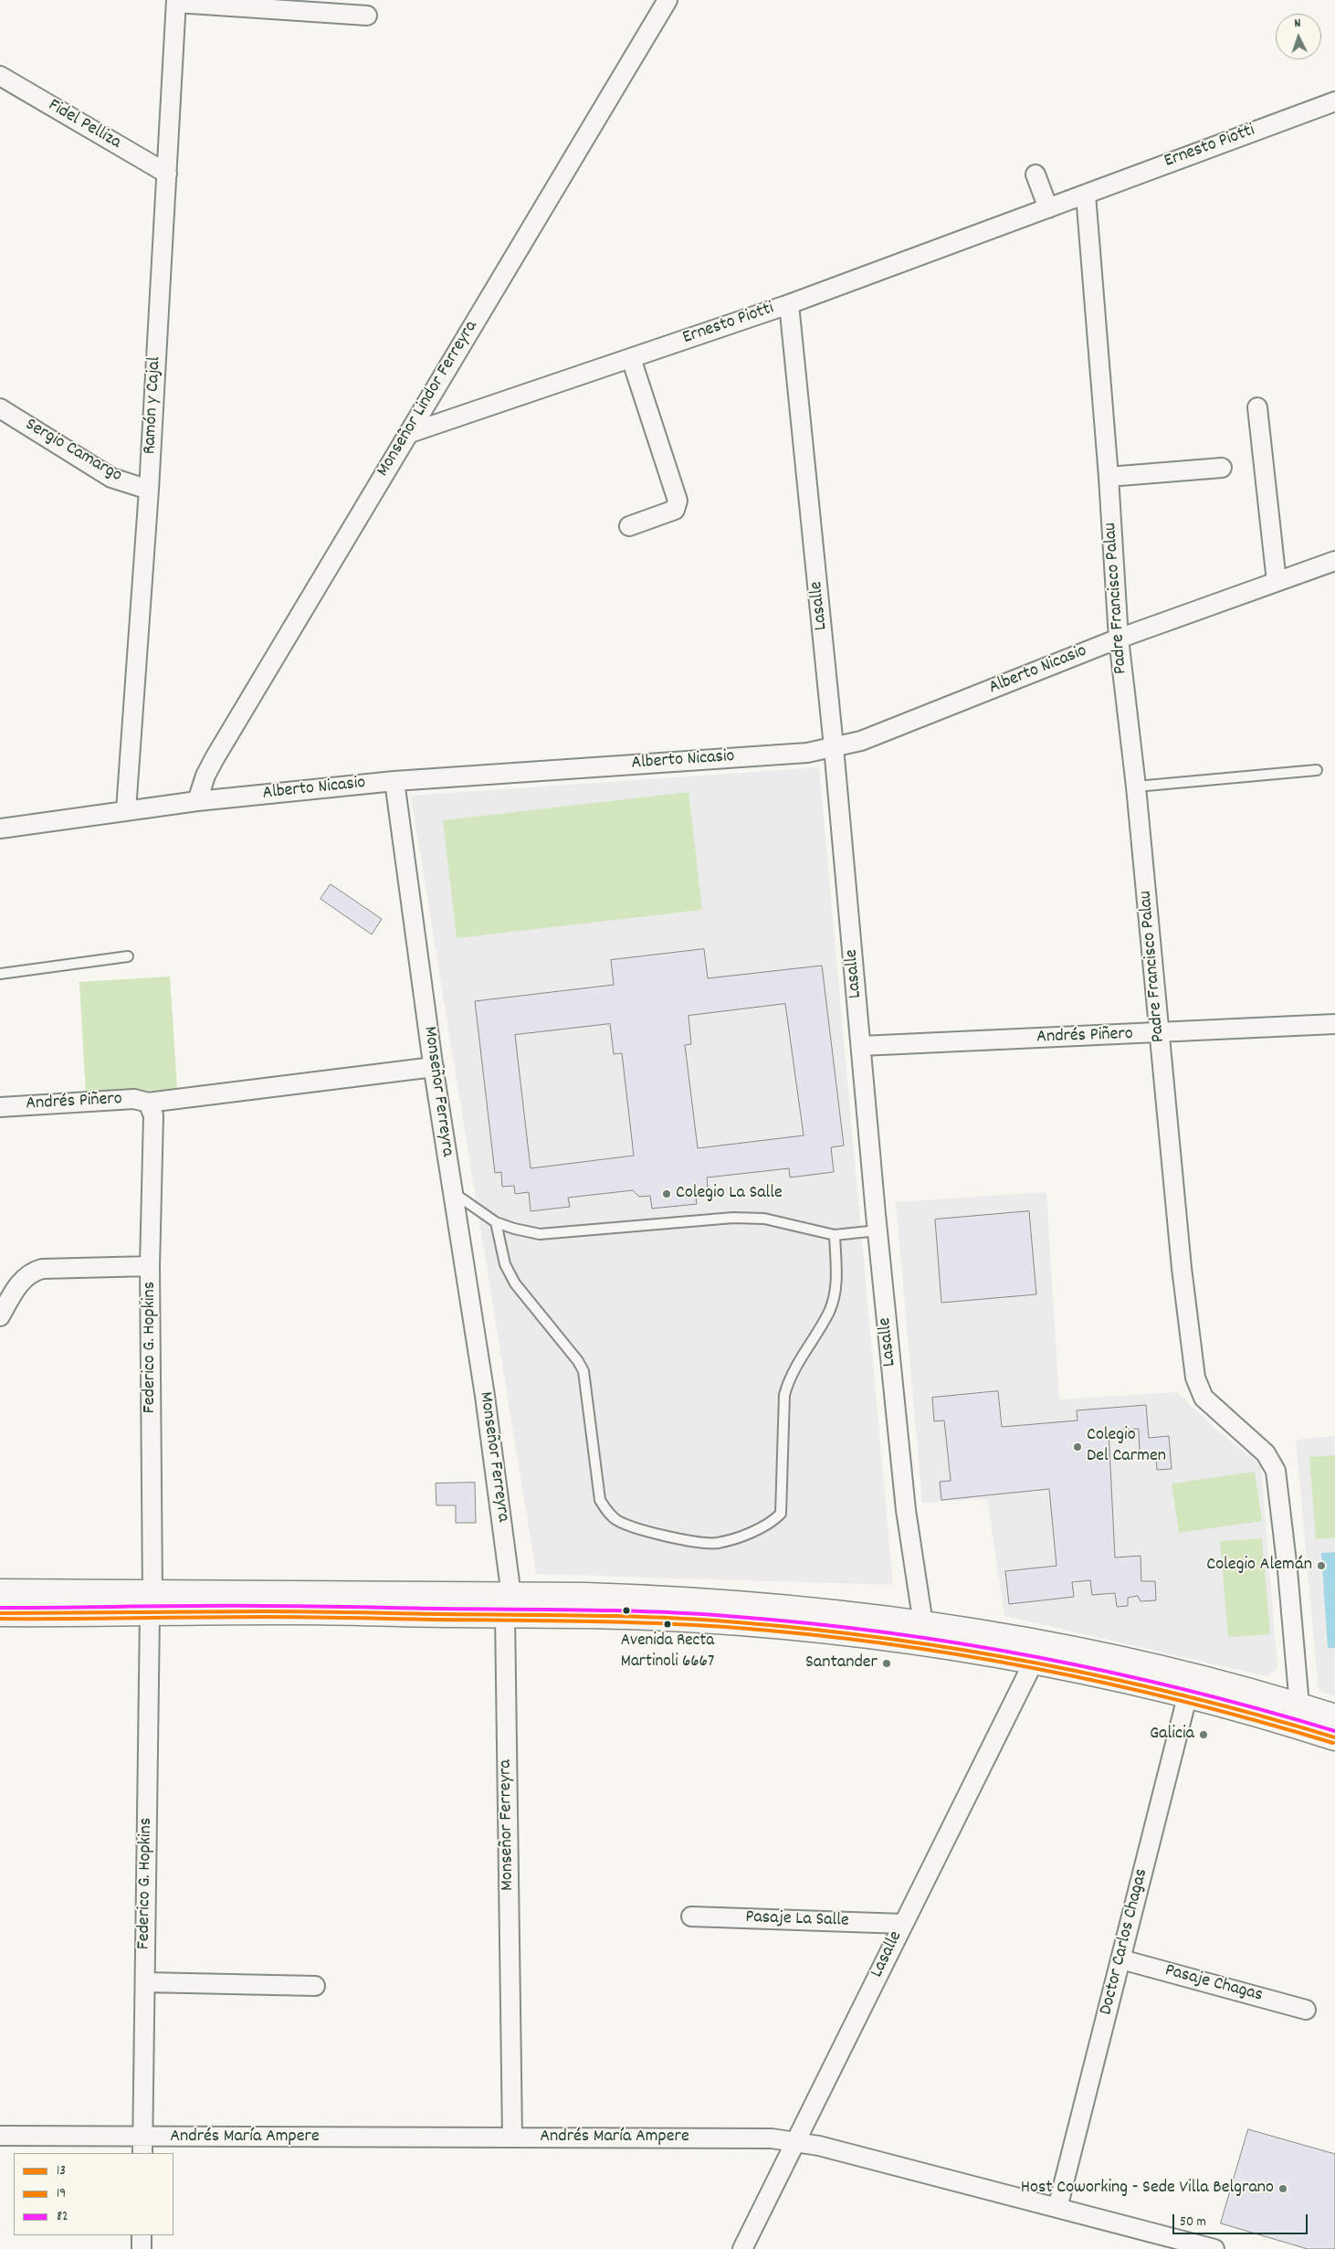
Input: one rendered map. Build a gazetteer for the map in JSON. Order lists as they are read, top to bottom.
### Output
{
  "streets": {
    "street": [
      "Fidel Pelliza",
      "Ernesto Piotti",
      "Monseñor Lindor Ferreyra",
      "Ramón y Cajal",
      "Sergio Camargo",
      "Padre Francisco Palau",
      "Lasalle",
      "Alberto Nicasio",
      "Andrés Piñero",
      "Monseñor Ferreyra",
      "Federico G. Hopkins",
      "Pasaje La Salle",
      "Doctor Carlos Chagas",
      "Pasaje Chagas",
      "Andrés María Ampere"
    ]
  },
  "crossings": [
    ["Fidel Pelliza", "Ramón y Cajal"],
    ["Ernesto Piotti", "Monseñor Lindor Ferreyra"],
    ["Ernesto Piotti", "Padre Francisco Palau"],
    ["Ernesto Piotti", "Lasalle"],
    ["Monseñor Lindor Ferreyra", "Alberto Nicasio"],
    ["Ramón y Cajal", "Sergio Camargo"],
    ["Ramón y Cajal", "Alberto Nicasio"],
    ["Padre Francisco Palau", "Alberto Nicasio"],
    ["Padre Francisco Palau", "Andrés Piñero"],
    ["Lasalle", "Alberto Nicasio"],
    ["Lasalle", "Andrés Piñero"],
    ["Lasalle", "Pasaje La Salle"],
    ["Lasalle", "Andrés María Ampere"],
    ["Alberto Nicasio", "Monseñor Ferreyra"],
    ["Andrés Piñero", "Monseñor Ferreyra"],
    ["Andrés Piñero", "Federico G. Hopkins"],
    ["Monseñor Ferreyra", "Andrés María Ampere"],
    ["Federico G. Hopkins", "Andrés María Ampere"],
    ["Doctor Carlos Chagas", "Pasaje Chagas"],
    ["Doctor Carlos Chagas", "Andrés María Ampere"]
  ],
  "places": [
    "Colegio La Salle",
    "Colegio Del Carmen",
    "Colegio Alemán",
    "Avenida Recta Martinoli 6667",
    "Santander",
    "Galicia",
    "Host Coworking - Sede Villa Belgrano"
  ],
  "lines": ["transit line 82", "transit line 13", "transit line 19"],
  "legend": ["13", "19", "82"],
  "scale_bar": "50 m",
  "north": "top"
}
